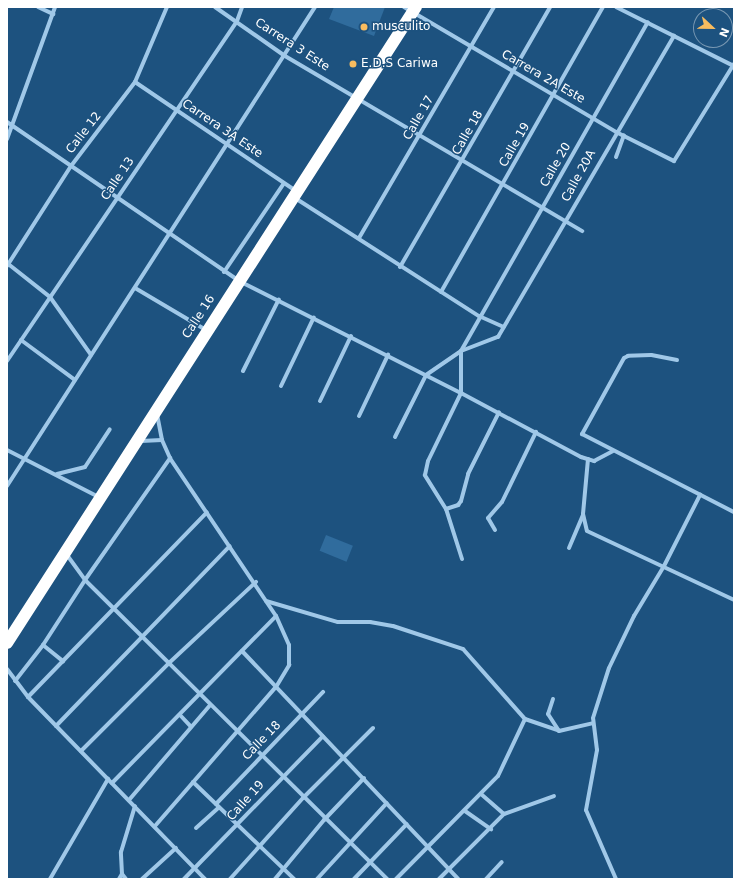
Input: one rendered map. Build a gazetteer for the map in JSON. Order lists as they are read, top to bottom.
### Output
{
  "streets": {
    "highway": ["Calle 16"],
    "street": [
      "Carrera 3 Este",
      "Carrera 2A Este",
      "Calle 17",
      "Carrera 3A Este",
      "Calle 12",
      "Calle 18",
      "Calle 19",
      "Calle 20",
      "Calle 20A",
      "Calle 13"
    ]
  },
  "crossings": [
    ["Carrera 3 Este", "Calle 17"],
    ["Carrera 3 Este", "Calle 18"],
    ["Carrera 3 Este", "Calle 19"],
    ["Carrera 3 Este", "Calle 20"],
    ["Carrera 3 Este", "Calle 20A"],
    ["Carrera 3 Este", "Calle 13"],
    ["Carrera 3 Este", "Calle 16"],
    ["Carrera 2A Este", "Calle 17"],
    ["Carrera 2A Este", "Calle 18"],
    ["Carrera 2A Este", "Calle 19"],
    ["Carrera 2A Este", "Calle 20"],
    ["Carrera 2A Este", "Calle 20A"],
    ["Carrera 2A Este", "Calle 16"],
    ["Calle 17", "Carrera 3A Este"],
    ["Carrera 3A Este", "Calle 12"],
    ["Carrera 3A Este", "Calle 18"],
    ["Carrera 3A Este", "Calle 19"],
    ["Carrera 3A Este", "Calle 20"],
    ["Carrera 3A Este", "Calle 20A"],
    ["Carrera 3A Este", "Calle 13"],
    ["Carrera 3A Este", "Calle 16"],
    ["Calle 20", "Calle 20A"]
  ],
  "places": ["musculito", "E.D.S Cariwa"],
  "north": "right"
}
